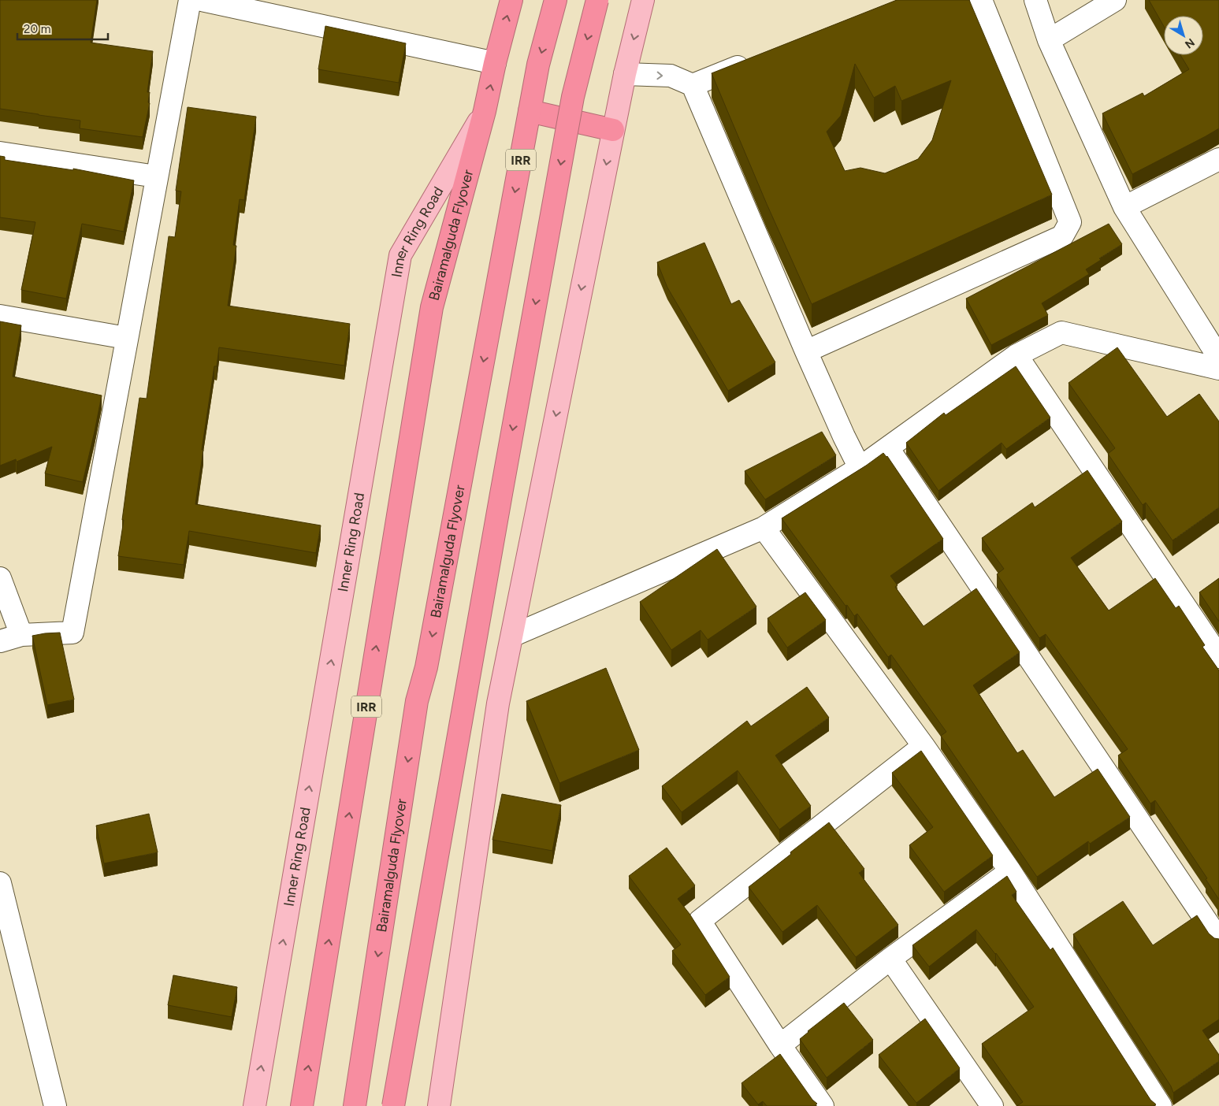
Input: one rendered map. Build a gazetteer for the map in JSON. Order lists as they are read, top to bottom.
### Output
{
  "streets": {
    "highway": ["IRR", "Inner Ring Road", "Bairamalguda Flyover"]
  },
  "crossings": [
    ["Inner Ring Road", "Bairamalguda Flyover"]
  ],
  "scale_bar": "20 m",
  "north": "bottom right"
}
